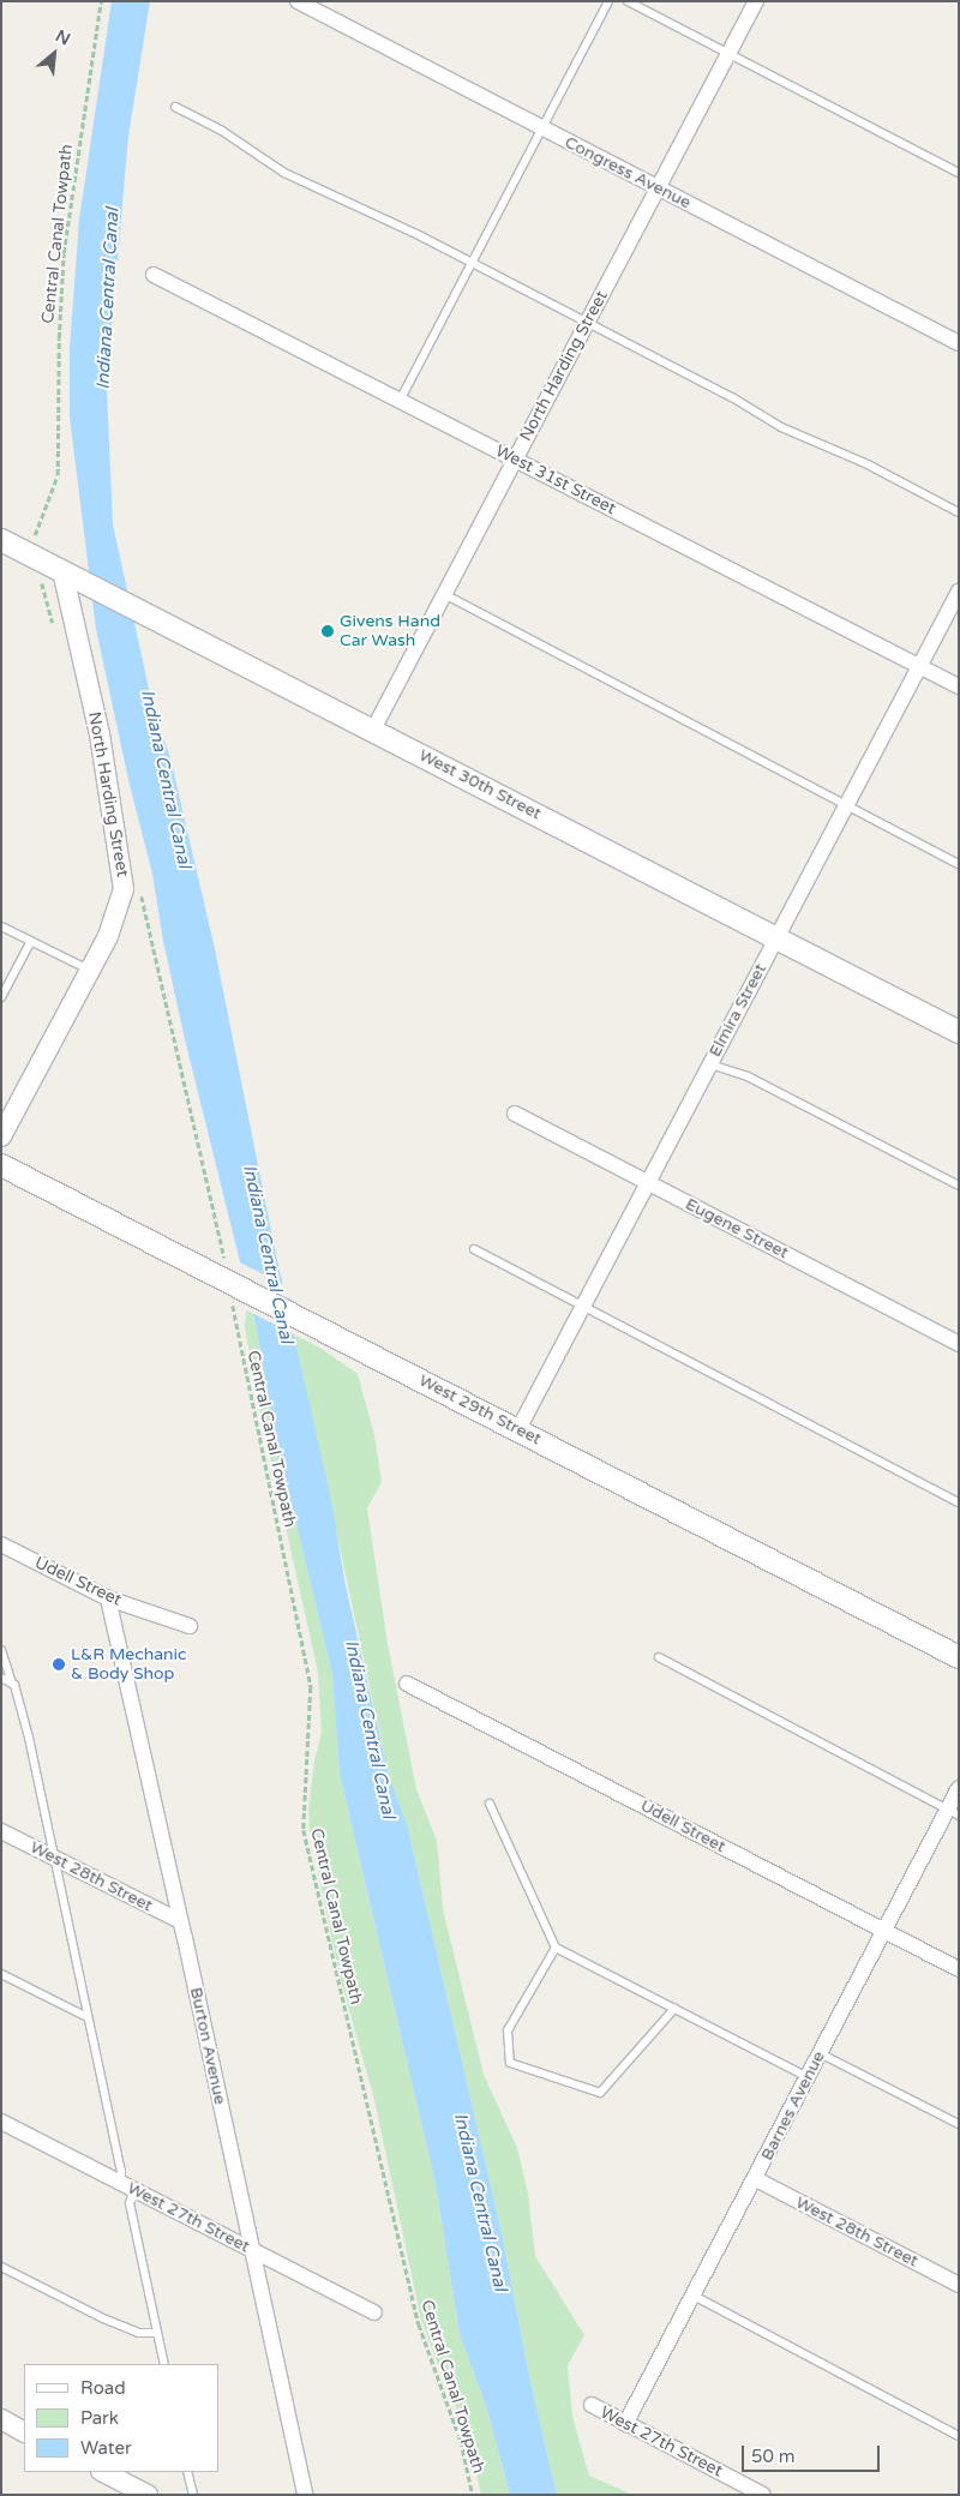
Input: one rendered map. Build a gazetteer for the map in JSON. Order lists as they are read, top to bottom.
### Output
{
  "streets": {
    "main road": ["West 30th Street", "West 29th Street"],
    "street": [
      "Congress Avenue",
      "North Harding Street",
      "West 31st Street",
      "Elmira Street",
      "Eugene Street",
      "Udell Street",
      "West 28th Street",
      "Burton Avenue",
      "Barnes Avenue",
      "West 27th Street"
    ],
    "path": ["Central Canal Towpath"]
  },
  "crossings": [
    ["Congress Avenue", "North Harding Street"],
    ["Central Canal Towpath", "West 29th Street"],
    ["North Harding Street", "West 31st Street"],
    ["North Harding Street", "West 30th Street"],
    ["West 31st Street", "Elmira Street"],
    ["West 30th Street", "Elmira Street"],
    ["Elmira Street", "Eugene Street"],
    ["Elmira Street", "West 29th Street"],
    ["Udell Street", "Burton Avenue"],
    ["Udell Street", "Barnes Avenue"],
    ["West 28th Street", "Burton Avenue"],
    ["West 28th Street", "Barnes Avenue"],
    ["Burton Avenue", "West 27th Street"],
    ["Barnes Avenue", "West 27th Street"]
  ],
  "water": ["Indiana Central Canal"],
  "places": ["Givens Hand Car Wash", "L&R Mechanic & Body Shop"],
  "legend": ["Road", "Park", "Water"],
  "scale_bar": "50 m",
  "north": "top right"
}
